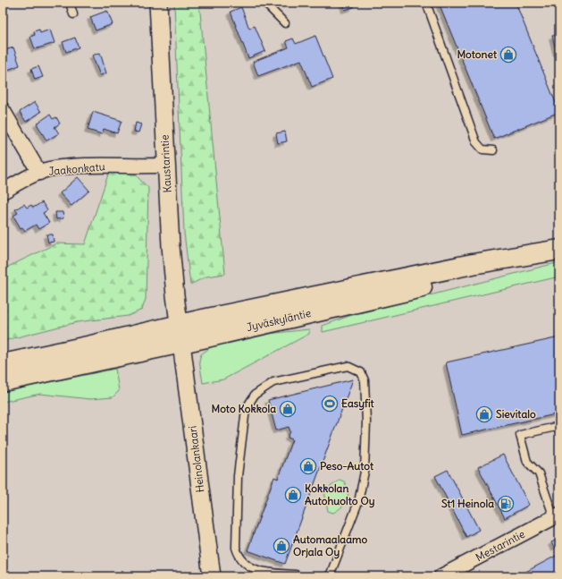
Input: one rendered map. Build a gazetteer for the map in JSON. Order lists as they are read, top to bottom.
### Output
{
  "streets": {
    "highway": ["Jyväskyläntie"],
    "street": [
      "Kaustarintie",
      "Jaakonkatu",
      "Heinolankaari",
      "Mestarintie"
    ]
  },
  "crossings": [
    ["Kaustarintie", "Jaakonkatu"],
    ["Kaustarintie", "Jyväskyläntie"],
    ["Kaustarintie", "Heinolankaari"],
    ["Jyväskyläntie", "Heinolankaari"]
  ],
  "places": {
    "shop": [
      "Motonet",
      "Moto Kokkola",
      "Sievitalo",
      "Peso-Autot",
      "Kokkolan Autohuolto Oy",
      "Automaalaamo Orjala Oy"
    ],
    "sports": ["Easyfit"],
    "fuel station": ["St1 Heinola"]
  }
}
